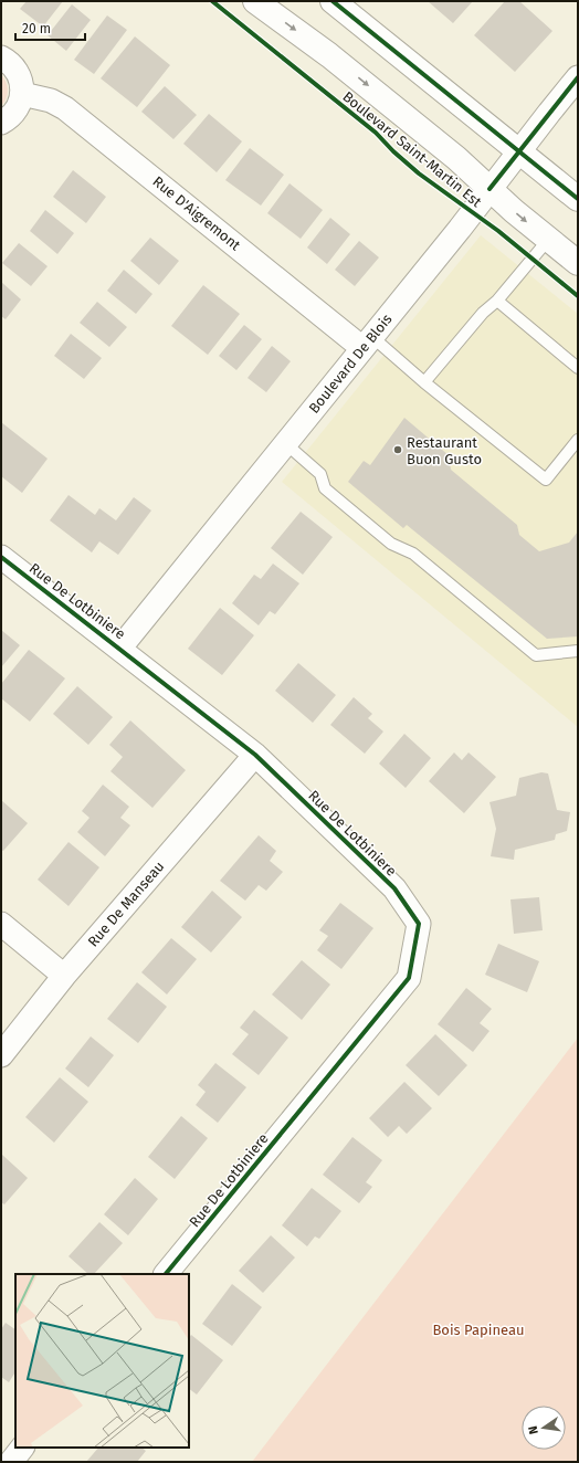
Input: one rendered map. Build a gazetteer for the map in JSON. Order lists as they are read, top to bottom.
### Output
{
  "streets": {
    "main road": ["Boulevard Saint-Martin Est"],
    "street": [
      "Rue D'Aigremont",
      "Boulevard De Blois",
      "Rue De Lotbiniere",
      "Rue De Manseau"
    ]
  },
  "crossings": [
    ["Boulevard Saint-Martin Est", "Boulevard De Blois"],
    ["Rue D'Aigremont", "Boulevard De Blois"],
    ["Boulevard De Blois", "Rue De Lotbiniere"],
    ["Rue De Lotbiniere", "Rue De Manseau"]
  ],
  "parks": ["Bois Papineau"],
  "places": ["Restaurant Buon Gusto"],
  "scale_bar": "20 m",
  "north": "left"
}
